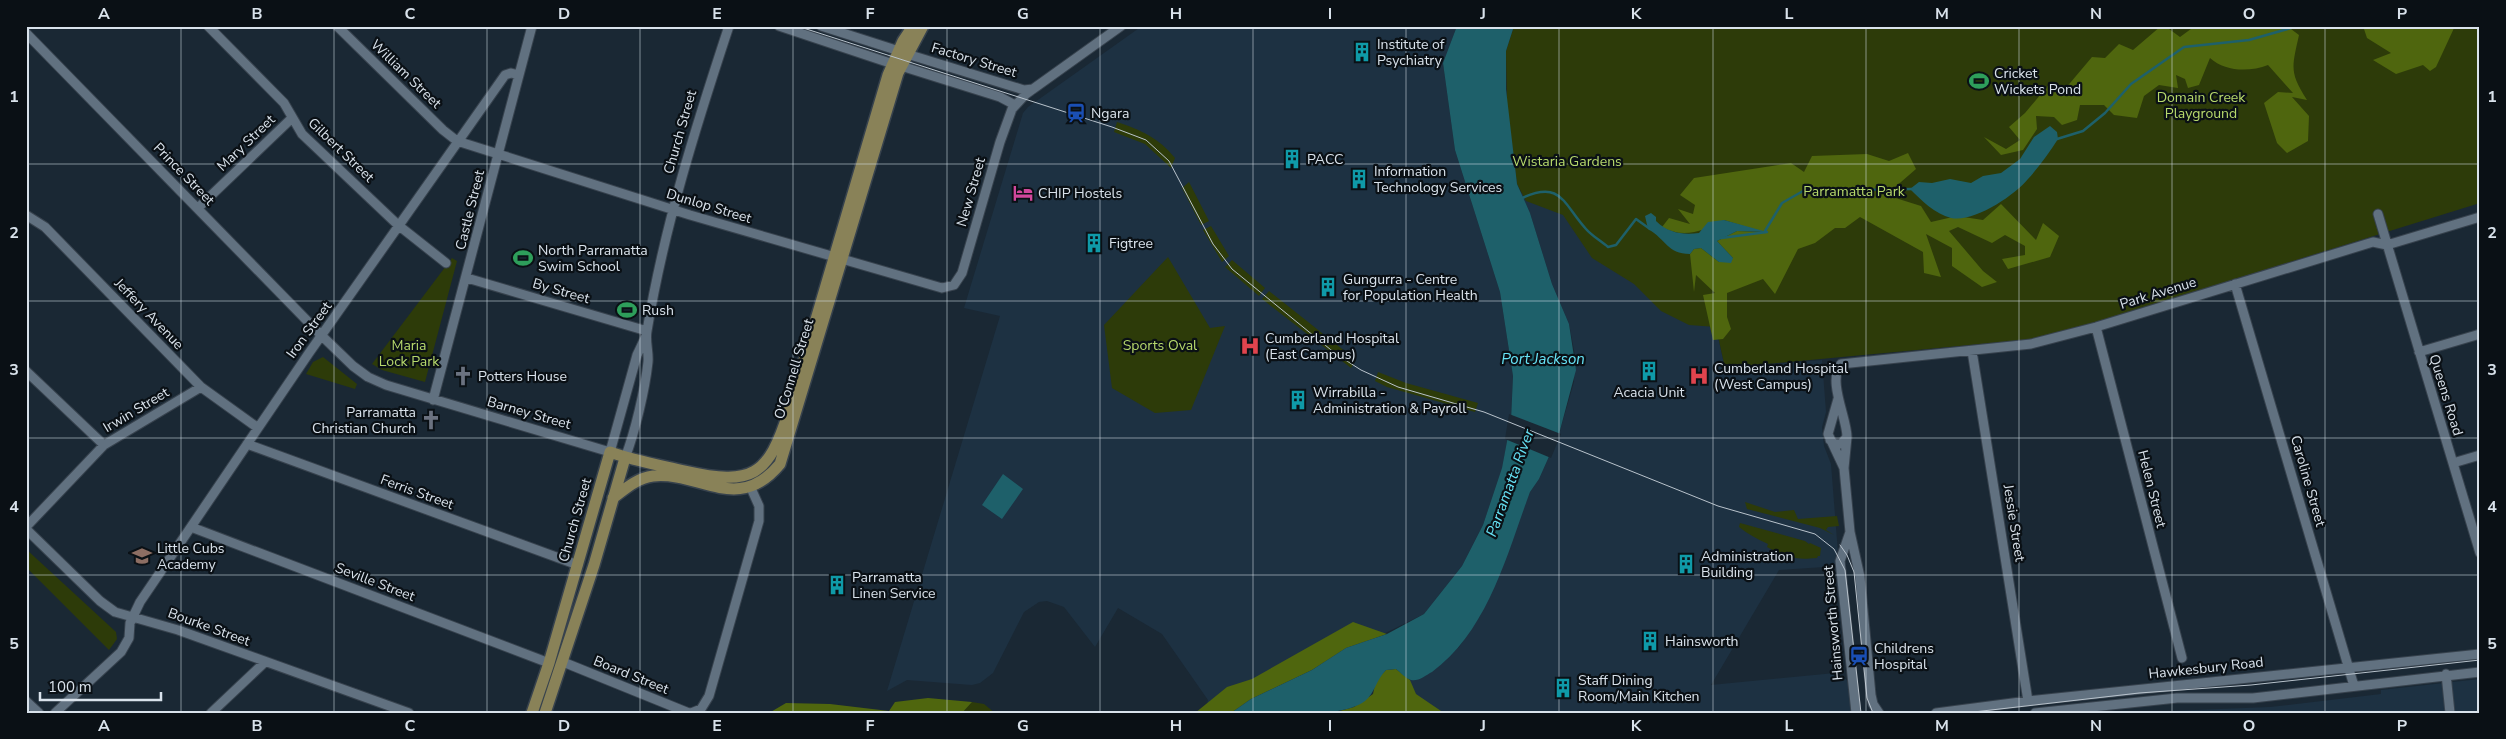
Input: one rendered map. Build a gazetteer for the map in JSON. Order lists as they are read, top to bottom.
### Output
{
  "streets": {
    "main road": ["Church Street", "O'Connell Street", "Barney Street"],
    "street": [
      "Factory Street",
      "William Street",
      "Mary Street",
      "Gilbert Street",
      "Prince Street",
      "New Street",
      "Dunlop Street",
      "Castle Street",
      "By Street",
      "Park Avenue",
      "Jeffery Avenue",
      "Iron Street",
      "Queens Road",
      "Irwin Street",
      "Caroline Street",
      "Helen Street",
      "Ferris Street",
      "Jessie Street",
      "Seville Street",
      "Hainsworth Street",
      "Bourke Street",
      "Hawkesbury Road",
      "Board Street"
    ]
  },
  "crossings": [
    ["Factory Street", "New Street"],
    ["Factory Street", "O'Connell Street"],
    ["William Street", "Dunlop Street"],
    ["William Street", "Iron Street"],
    ["Church Street", "Dunlop Street"],
    ["Church Street", "By Street"],
    ["Church Street", "Barney Street"],
    ["Church Street", "Ferris Street"],
    ["Church Street", "Seville Street"],
    ["Church Street", "Board Street"],
    ["Mary Street", "Gilbert Street"],
    ["Mary Street", "Prince Street"],
    ["Gilbert Street", "Iron Street"],
    ["Prince Street", "Iron Street"],
    ["Prince Street", "Barney Street"],
    ["New Street", "Dunlop Street"],
    ["Dunlop Street", "Castle Street"],
    ["Dunlop Street", "Iron Street"],
    ["Dunlop Street", "O'Connell Street"],
    ["Castle Street", "By Street"],
    ["Castle Street", "Iron Street"],
    ["Castle Street", "Barney Street"],
    ["Park Avenue", "Queens Road"],
    ["Park Avenue", "Caroline Street"],
    ["Park Avenue", "Helen Street"],
    ["Park Avenue", "Jessie Street"],
    ["Park Avenue", "Hainsworth Street"],
    ["Jeffery Avenue", "Iron Street"],
    ["Jeffery Avenue", "Irwin Street"],
    ["Iron Street", "Barney Street"],
    ["Iron Street", "Ferris Street"],
    ["Iron Street", "Seville Street"],
    ["Iron Street", "Bourke Street"],
    ["O'Connell Street", "Barney Street"],
    ["O'Connell Street", "Board Street"],
    ["Irwin Street", "Bourke Street"],
    ["Barney Street", "Board Street"],
    ["Caroline Street", "Hawkesbury Road"],
    ["Jessie Street", "Hawkesbury Road"]
  ],
  "water": ["Port Jackson", "Parramatta River"],
  "parks": [
    "Domain Creek Playground",
    "Wistaria Gardens",
    "Parramatta Park",
    "Maria Lock Park",
    "Sports Oval"
  ],
  "places": {
    "building": [
      "Institute of Psychiatry",
      "PACC",
      "Information Technology Services",
      "Figtree",
      "Gungurra - Centre for Population Health",
      "Acacia Unit",
      "Wirrabilla - Administration & Payroll",
      "Administration Building",
      "Parramatta Linen Service",
      "Hainsworth",
      "Staff Dining Room/Main Kitchen"
    ],
    "sports": ["Cricket Wickets Pond", "North Parramatta Swim School", "Rush"],
    "station": ["Ngara", "Childrens Hospital"],
    "hotel": ["CHIP Hostels"],
    "hospital": ["Cumberland Hospital (East Campus)", "Cumberland Hospital (West Campus)"],
    "church": ["Potters House", "Parramatta Christian Church"],
    "school or university": ["Little Cubs Academy"]
  },
  "scale_bar": "100 m",
  "grid": {
    "columns": [
      "A",
      "B",
      "C",
      "D",
      "E",
      "F",
      "G",
      "H",
      "I",
      "J",
      "K",
      "L",
      "M",
      "N",
      "O",
      "P"
    ],
    "rows": [
      "1",
      "2",
      "3",
      "4",
      "5"
    ]
  }
}
